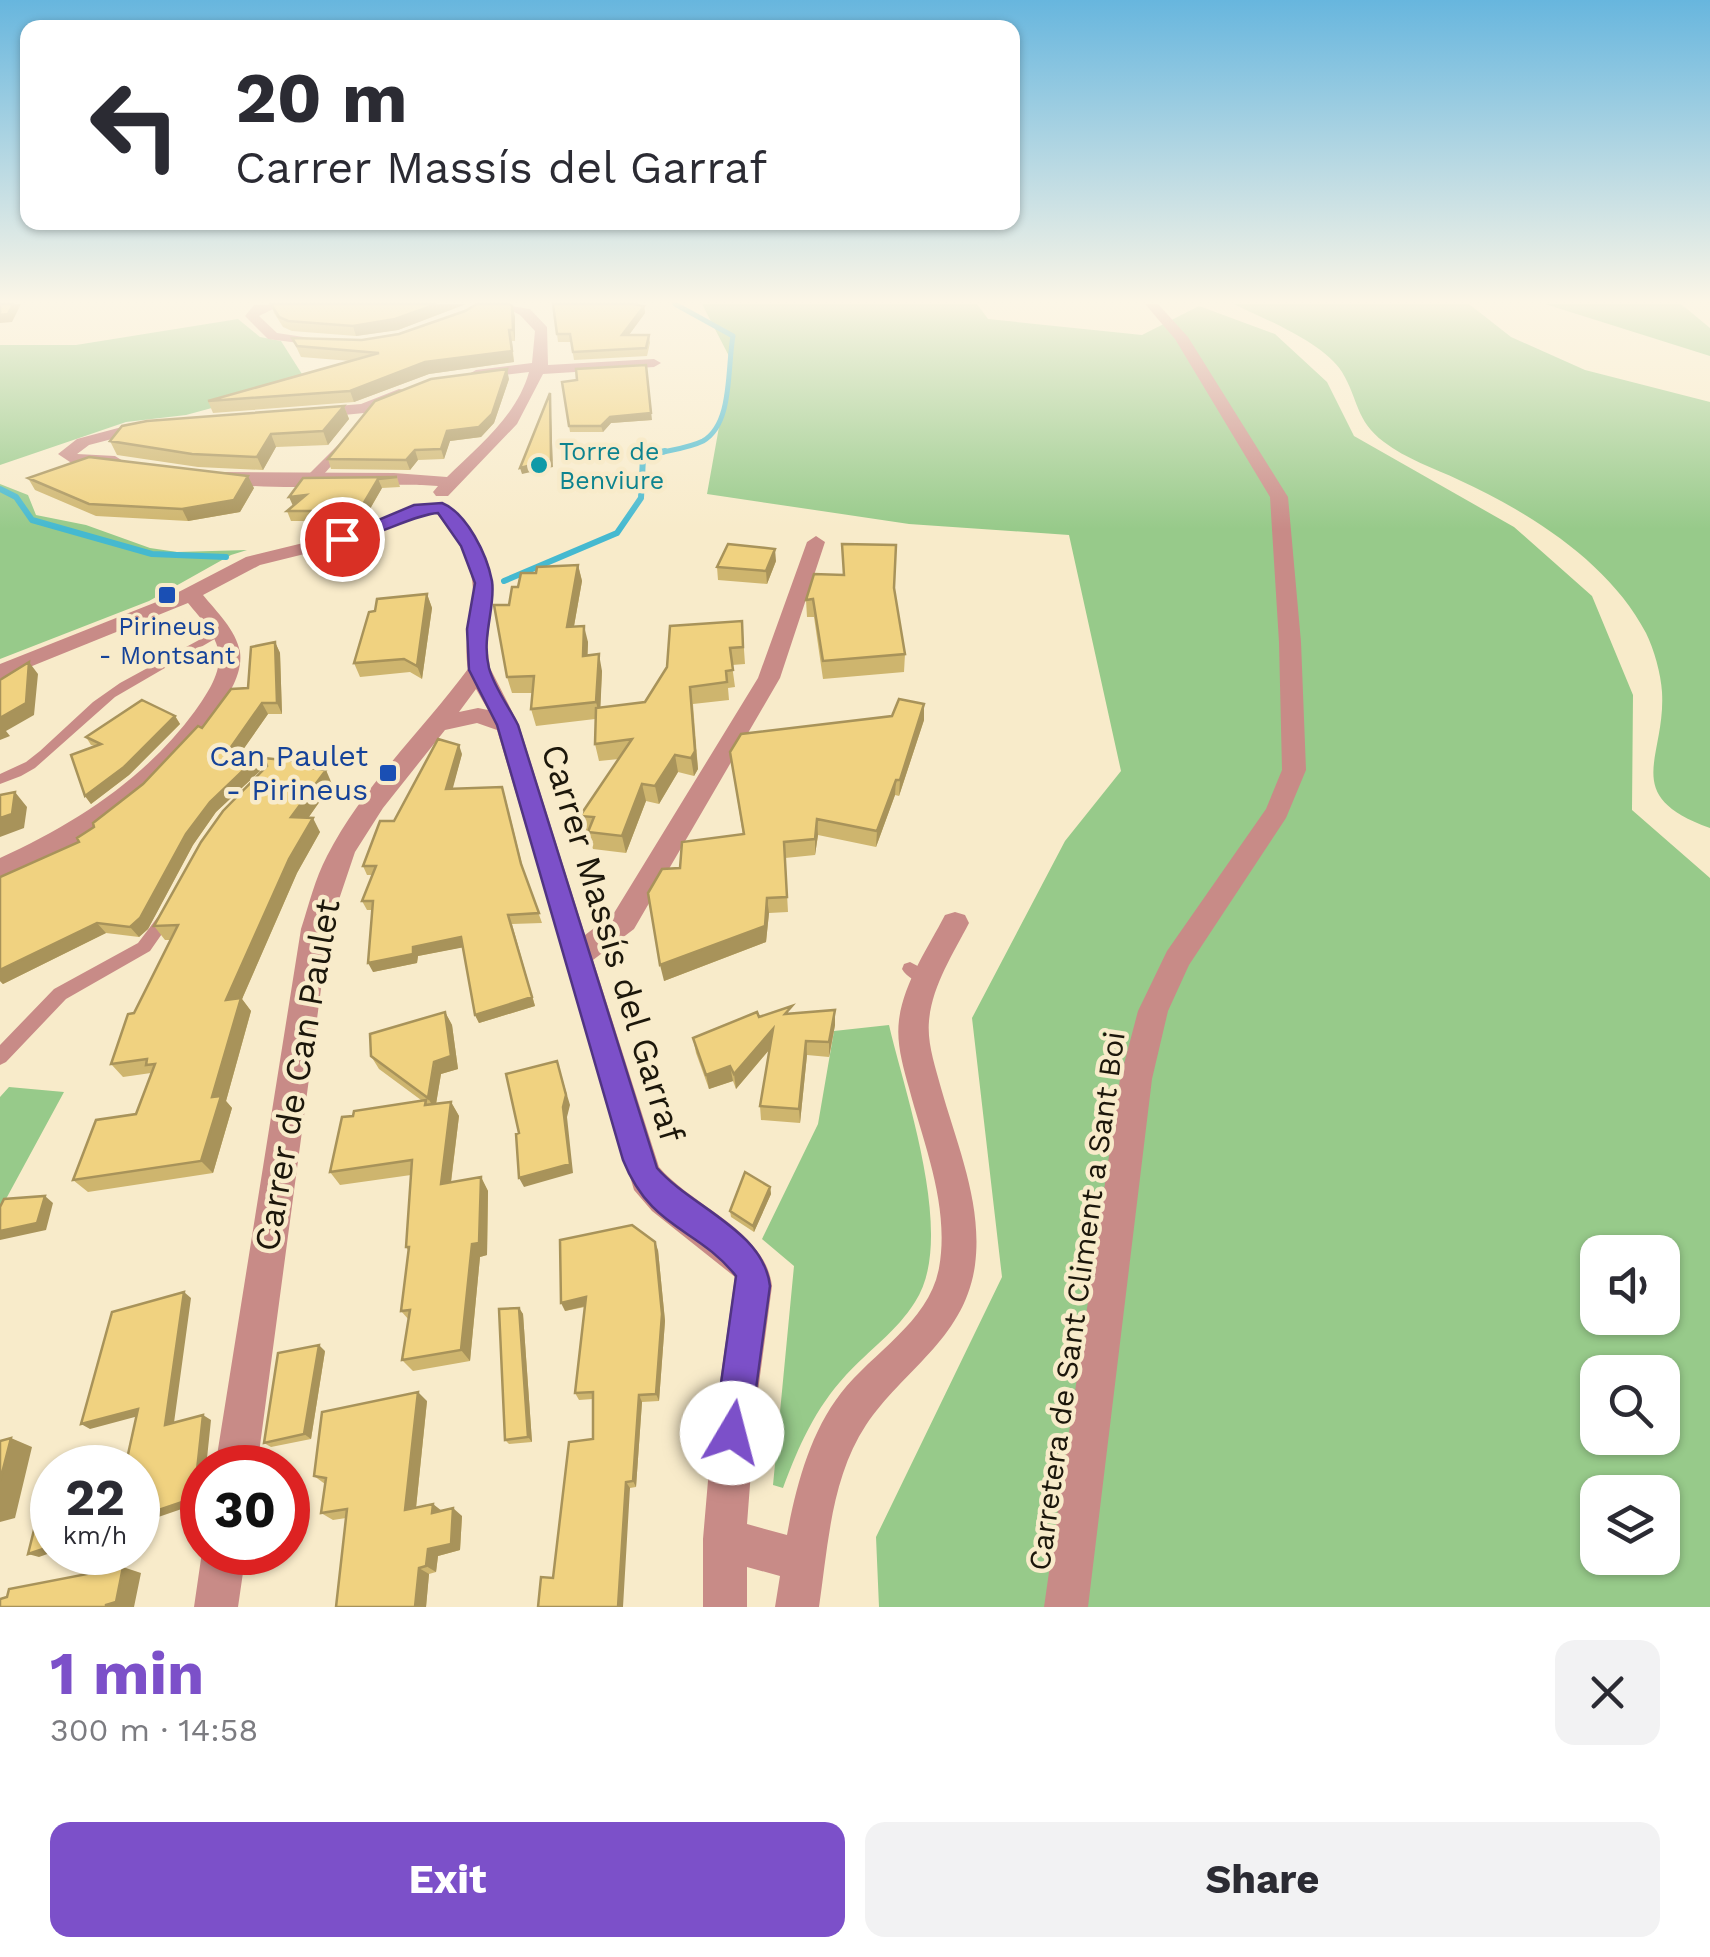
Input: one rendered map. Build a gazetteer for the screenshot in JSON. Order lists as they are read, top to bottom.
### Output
{
  "streets": {
    "street": ["Carrer Massís del Garraf", "Carrer de Can Paulet", "Carretera de Sant Climent a Sant Boi"]
  },
  "crossings": [
    ["Carrer Massís del Garraf", "Carrer de Can Paulet"]
  ],
  "places": {
    "other": ["Torre de Benviure"],
    "transit": ["Pirineus - Montsant", "Can Paulet - Pirineus"]
  },
  "page": {
    "turn": ["20 m", "Carrer Massís del Garraf"],
    "speed": "22 km/h",
    "limit": "30",
    "heading": ["1 min", "300 m · 14:58"],
    "buttons": ["Exit", "Share"]
  }
}
